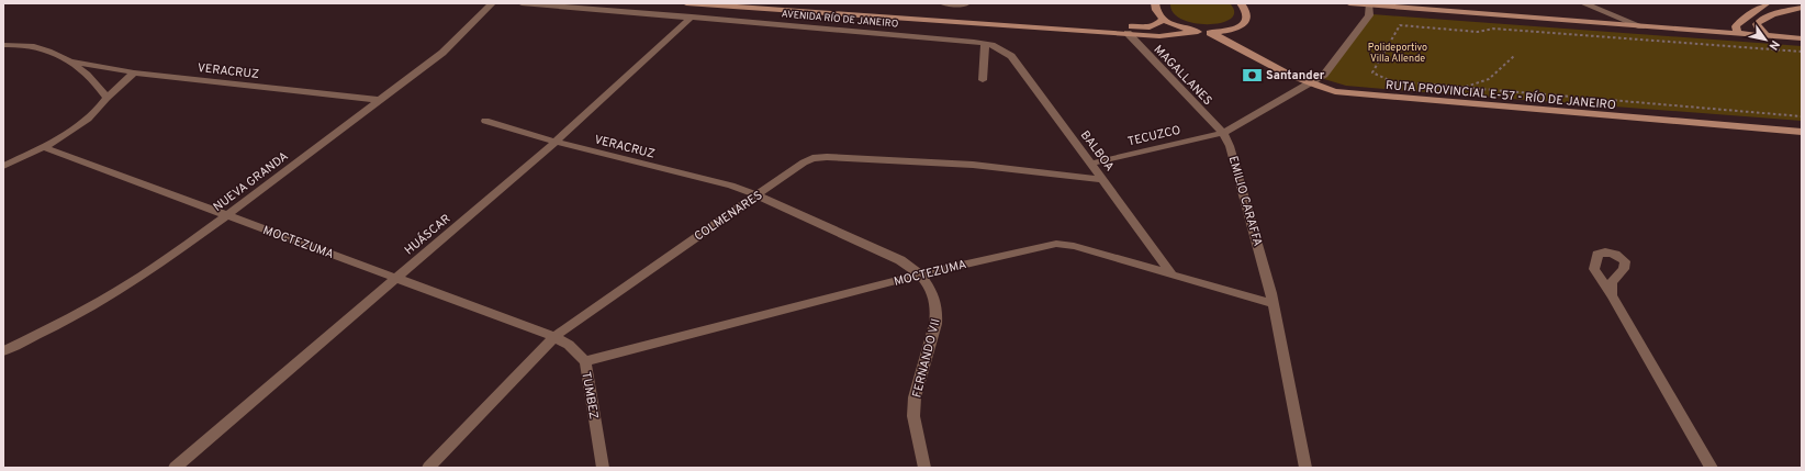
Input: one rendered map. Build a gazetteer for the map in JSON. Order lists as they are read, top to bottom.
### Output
{
  "streets": {
    "main road": ["RUTA PROVINCIAL E-57 - RÍO DE JANEIRO"],
    "street": [
      "AVENIDA RÍO DE JANEIRO",
      "VERACRUZ",
      "MAGALLANES",
      "TECUZCO",
      "BALBOA",
      "NUEVA GRANDA",
      "EMILIO CARAFFA",
      "COLMENARES",
      "HUÁSCAR",
      "MOCTEZUMA",
      "FERNANDO VII",
      "TUMBEZ"
    ]
  },
  "crossings": [
    ["AVENIDA RÍO DE JANEIRO", "BALBOA"],
    ["AVENIDA RÍO DE JANEIRO", "HUÁSCAR"],
    ["VERACRUZ", "NUEVA GRANDA"],
    ["VERACRUZ", "COLMENARES"],
    ["VERACRUZ", "HUÁSCAR"],
    ["VERACRUZ", "FERNANDO VII"],
    ["MAGALLANES", "TECUZCO"],
    ["MAGALLANES", "EMILIO CARAFFA"],
    ["TECUZCO", "BALBOA"],
    ["TECUZCO", "EMILIO CARAFFA"],
    ["BALBOA", "COLMENARES"],
    ["BALBOA", "MOCTEZUMA"],
    ["NUEVA GRANDA", "MOCTEZUMA"],
    ["EMILIO CARAFFA", "MOCTEZUMA"],
    ["COLMENARES", "MOCTEZUMA"],
    ["COLMENARES", "FERNANDO VII"],
    ["COLMENARES", "TUMBEZ"],
    ["HUÁSCAR", "MOCTEZUMA"],
    ["MOCTEZUMA", "FERNANDO VII"],
    ["MOCTEZUMA", "TUMBEZ"]
  ],
  "parks": ["Polideportivo Villa Allende"],
  "places": {
    "bank": ["Santander"]
  },
  "north": "bottom right"
}
